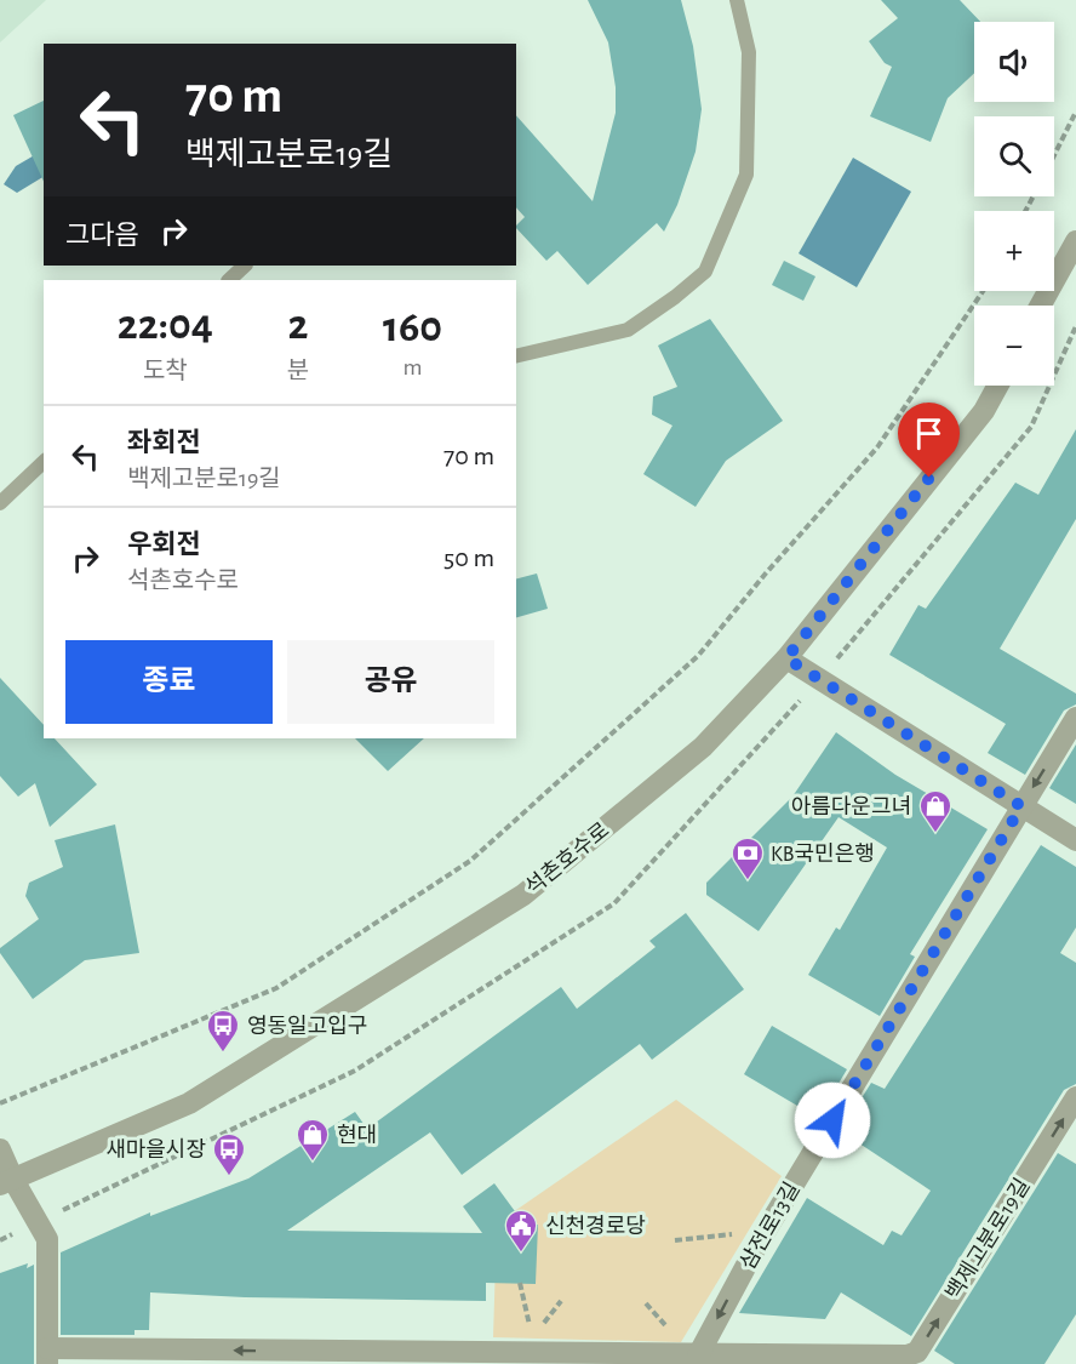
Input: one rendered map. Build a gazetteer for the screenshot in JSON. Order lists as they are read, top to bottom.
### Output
{
  "streets": {
    "street": ["석촌호수로", "삼전로13길", "백제고분로19길"]
  },
  "crossings": [
    ["삼전로13길", "백제고분로19길"]
  ],
  "places": {
    "shop": ["아름다운그녀", "현대"],
    "bank": ["KB국민은행"],
    "bus stop": ["영동일고입구", "새마을시장"],
    "public building": ["신천경로당"]
  },
  "page": {
    "map_buttons": ["+", "−"],
    "turn": ["70 m", "백제고분로19길"],
    "then": "그다음",
    "eta": [
      "22:04",
      "도착",
      "2",
      "분",
      "160",
      "m"
    ],
    "list": [
      {
        "name": "좌회전",
        "note": "백제고분로19길",
        "value": "70 m"
      },
      {
        "name": "우회전",
        "note": "석촌호수로",
        "value": "50 m"
      }
    ],
    "buttons": ["종료", "공유"]
  }
}
